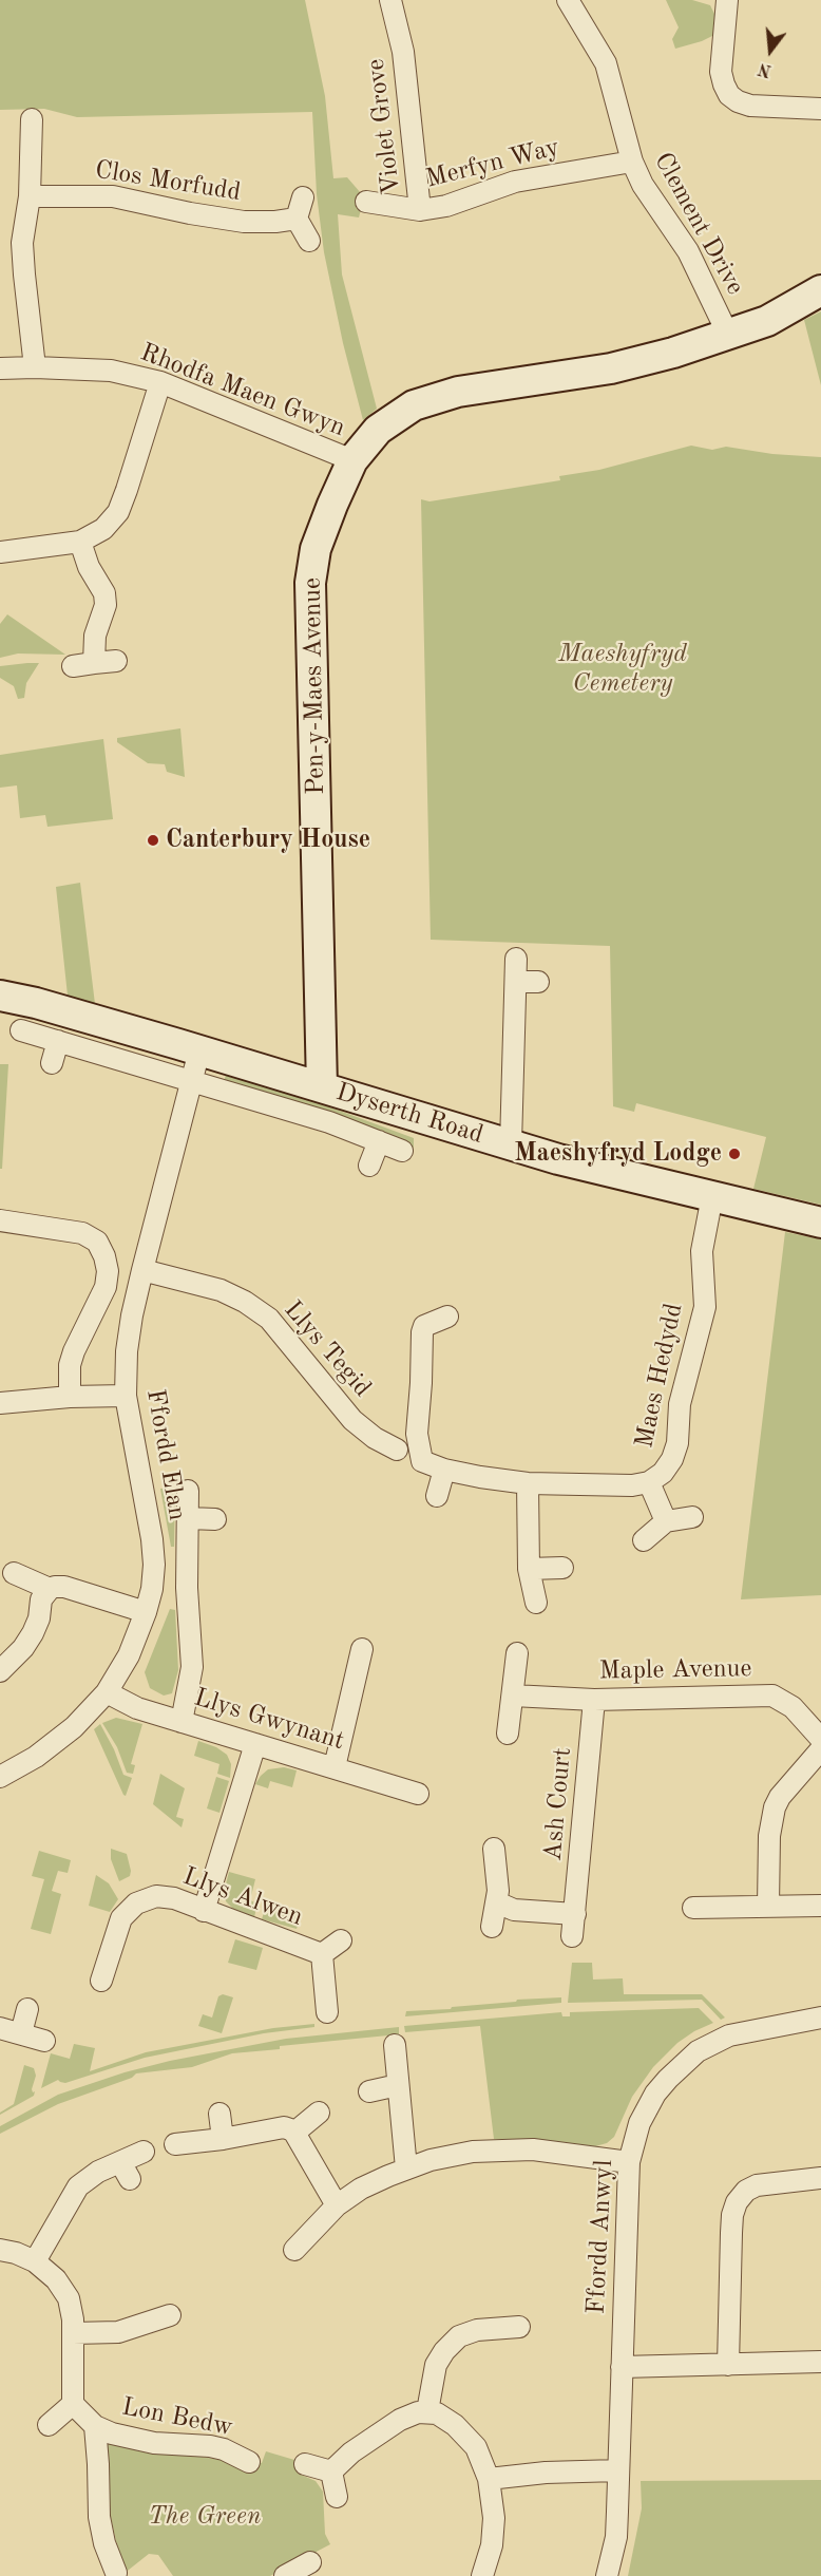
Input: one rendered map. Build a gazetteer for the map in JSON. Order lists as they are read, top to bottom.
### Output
{
  "streets": {
    "street": [
      "Violet Grove",
      "Merfyn Way",
      "Clos Morfudd",
      "Clement Drive",
      "Rhodfa Maen Gwyn",
      "Pen-y-Maes Avenue",
      "Dyserth Road",
      "Llys Tegid",
      "Maes Hedydd",
      "Ffordd Elan",
      "Maple Avenue",
      "Llys Gwynant",
      "Ash Court",
      "Llys Alwen",
      "Ffordd Anwyl",
      "Lon Bedw"
    ]
  },
  "crossings": [
    ["Violet Grove", "Merfyn Way"],
    ["Merfyn Way", "Clement Drive"],
    ["Clement Drive", "Pen-y-Maes Avenue"],
    ["Rhodfa Maen Gwyn", "Pen-y-Maes Avenue"],
    ["Pen-y-Maes Avenue", "Dyserth Road"],
    ["Dyserth Road", "Maes Hedydd"],
    ["Dyserth Road", "Ffordd Elan"],
    ["Llys Tegid", "Ffordd Elan"],
    ["Ffordd Elan", "Llys Gwynant"],
    ["Maple Avenue", "Ash Court"]
  ],
  "parks": ["Maeshyfryd Cemetery", "The Green"],
  "places": ["Canterbury House", "Maeshyfryd Lodge"],
  "north": "bottom"
}
